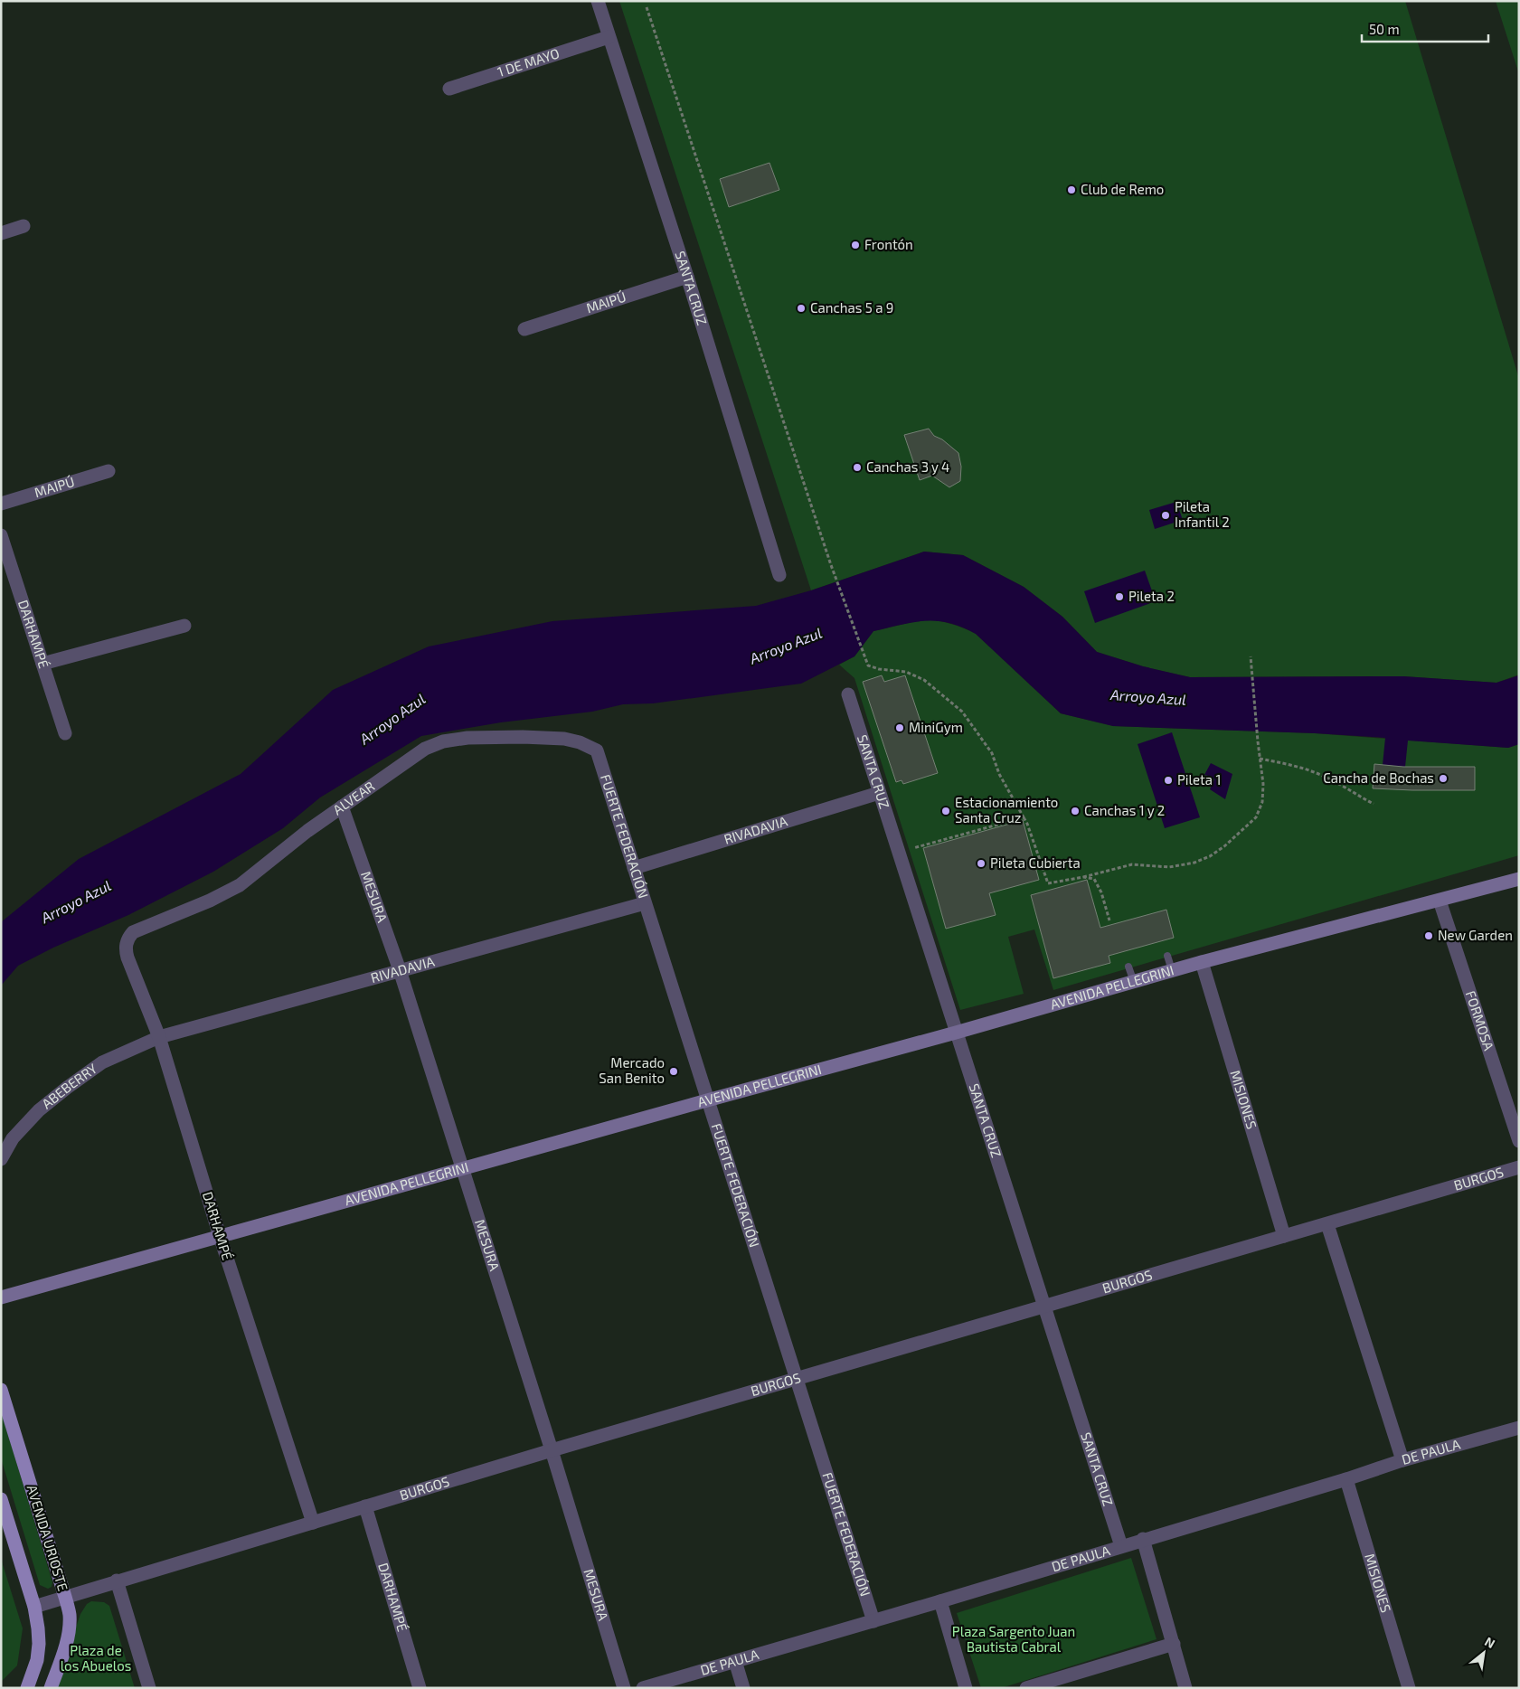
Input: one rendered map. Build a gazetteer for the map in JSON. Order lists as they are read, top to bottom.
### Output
{
  "streets": {
    "main road": ["AVENIDA PELLEGRINI", "AVENIDA URIOSTE"],
    "street": [
      "1 DE MAYO",
      "SANTA CRUZ",
      "MAIPÚ",
      "DARHAMPÉ",
      "ALVEAR",
      "RIVADAVIA",
      "FUERTE FEDERACIÓN",
      "MESURA",
      "FORMOSA",
      "ABEBERRY",
      "MISIONES",
      "BURGOS",
      "DE PAULA"
    ]
  },
  "crossings": [
    ["1 DE MAYO", "SANTA CRUZ"],
    ["SANTA CRUZ", "MAIPÚ"],
    ["SANTA CRUZ", "RIVADAVIA"],
    ["SANTA CRUZ", "AVENIDA PELLEGRINI"],
    ["SANTA CRUZ", "BURGOS"],
    ["SANTA CRUZ", "DE PAULA"],
    ["DARHAMPÉ", "ALVEAR"],
    ["DARHAMPÉ", "RIVADAVIA"],
    ["DARHAMPÉ", "AVENIDA PELLEGRINI"],
    ["DARHAMPÉ", "ABEBERRY"],
    ["DARHAMPÉ", "BURGOS"],
    ["ALVEAR", "FUERTE FEDERACIÓN"],
    ["ALVEAR", "MESURA"],
    ["RIVADAVIA", "FUERTE FEDERACIÓN"],
    ["RIVADAVIA", "MESURA"],
    ["RIVADAVIA", "ABEBERRY"],
    ["FUERTE FEDERACIÓN", "AVENIDA PELLEGRINI"],
    ["FUERTE FEDERACIÓN", "BURGOS"],
    ["FUERTE FEDERACIÓN", "DE PAULA"],
    ["MESURA", "AVENIDA PELLEGRINI"],
    ["MESURA", "BURGOS"],
    ["AVENIDA PELLEGRINI", "FORMOSA"],
    ["AVENIDA PELLEGRINI", "MISIONES"],
    ["MISIONES", "BURGOS"],
    ["MISIONES", "DE PAULA"],
    ["BURGOS", "AVENIDA URIOSTE"]
  ],
  "water": ["Arroyo Azul"],
  "parks": ["Plaza Sargento Juan Bautista Cabral", "Plaza de los Abuelos"],
  "places": [
    "Club de Remo",
    "Frontón",
    "Canchas 5 a 9",
    "Canchas 3 y 4",
    "Pileta Infantil 2",
    "Pileta 2",
    "MiniGym",
    "Cancha de Bochas",
    "Pileta 1",
    "Estacionamiento Santa Cruz",
    "Canchas 1 y 2",
    "Pileta Cubierta",
    "New Garden",
    "Mercado San Benito"
  ],
  "scale_bar": "50 m",
  "north": "top right"
}
